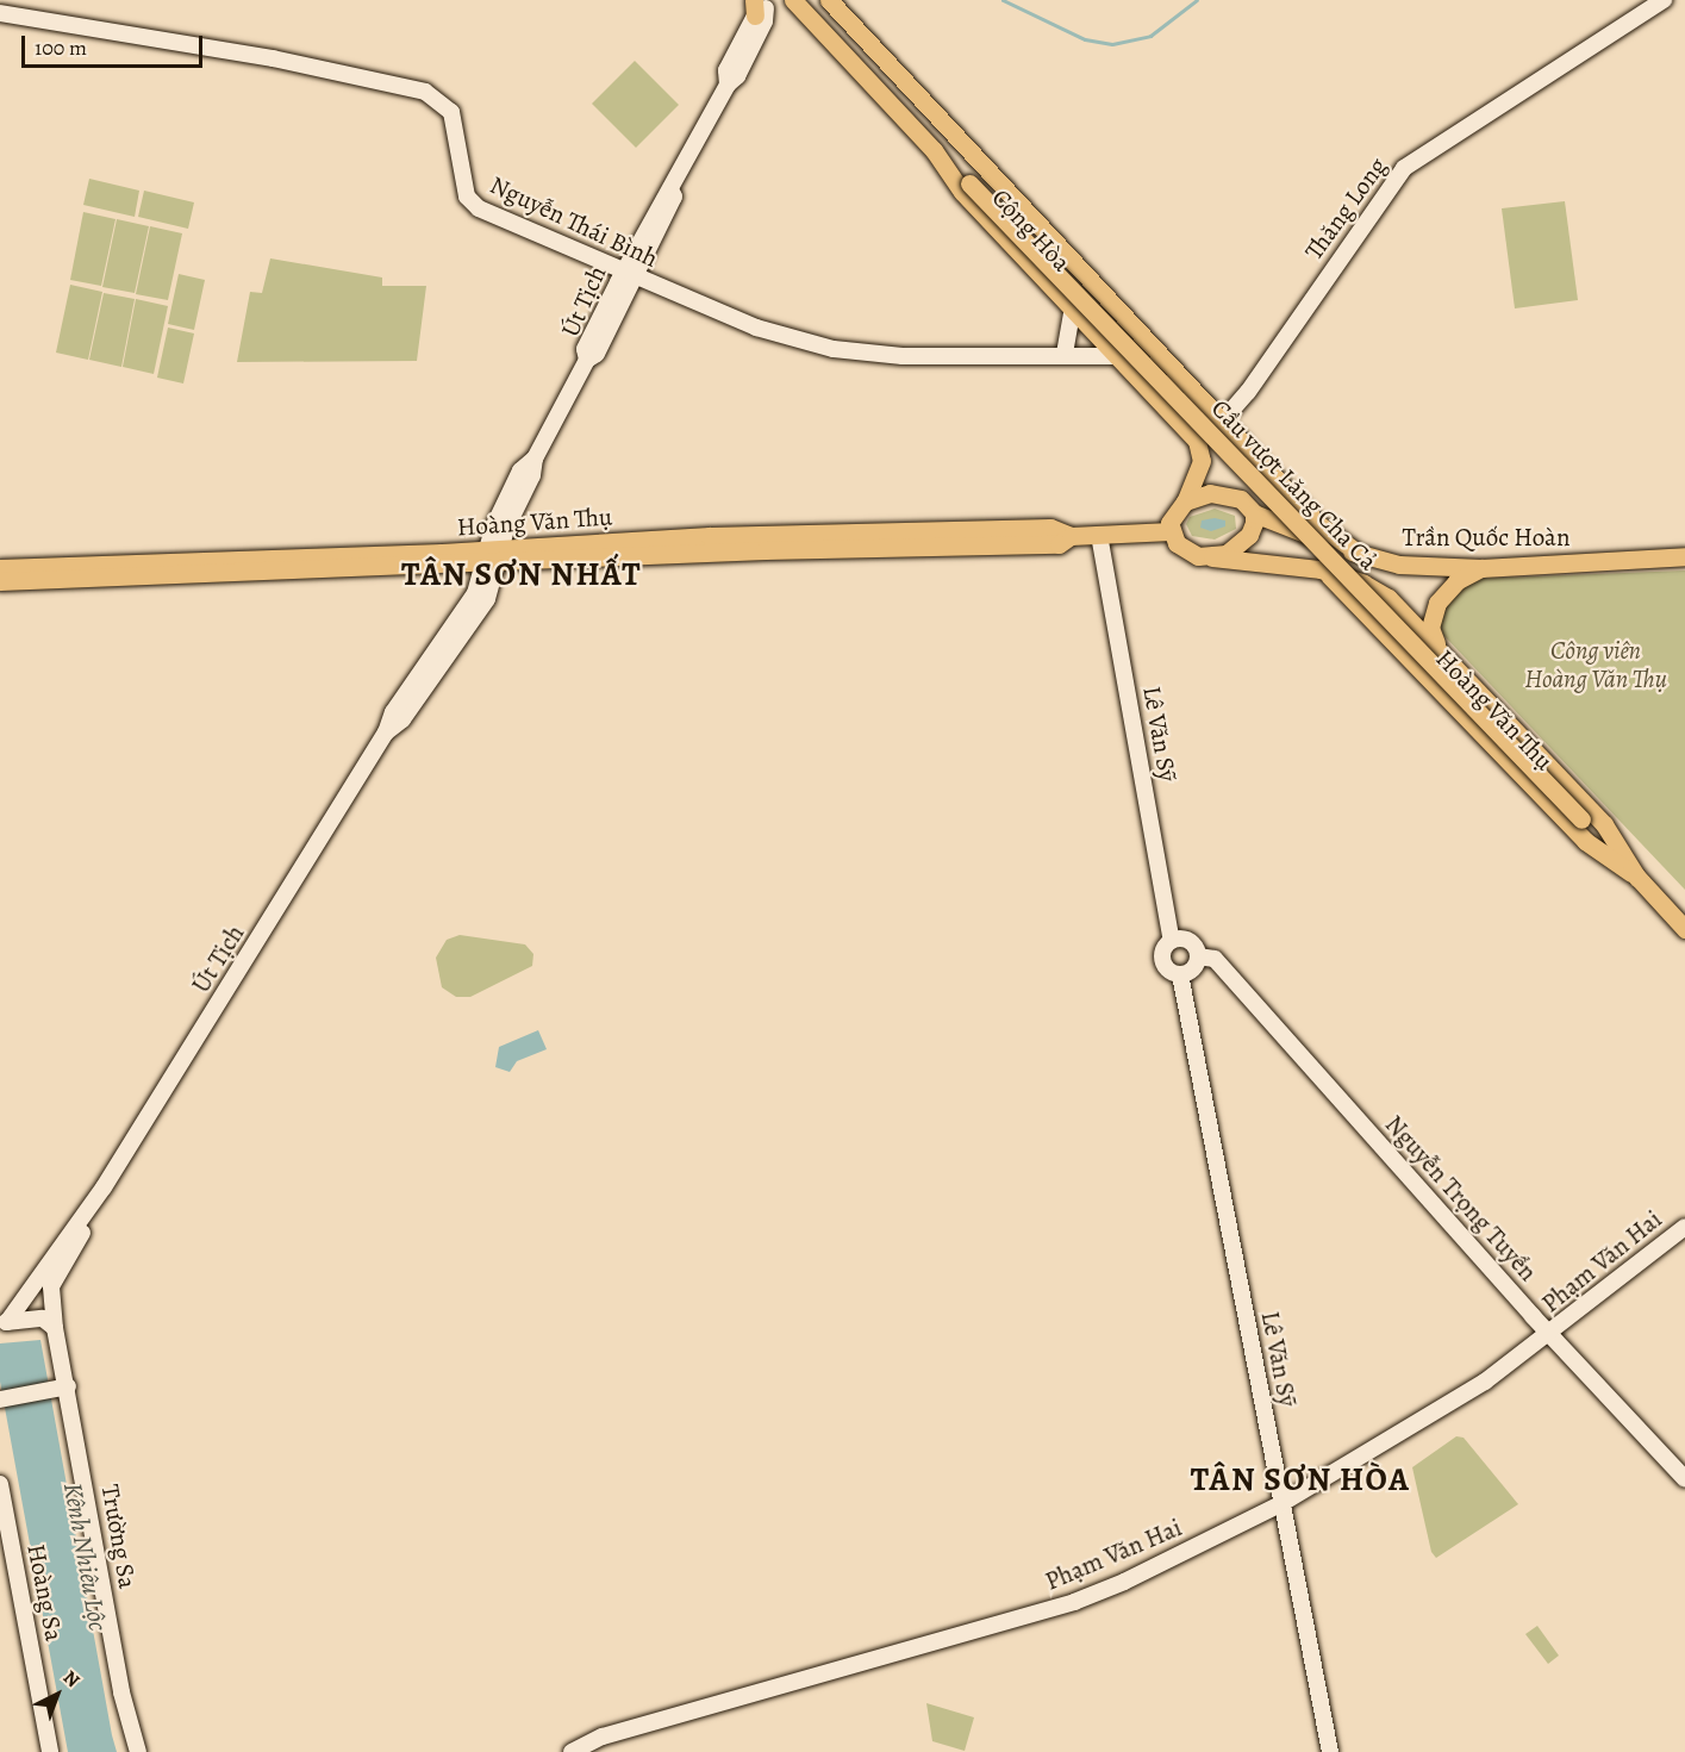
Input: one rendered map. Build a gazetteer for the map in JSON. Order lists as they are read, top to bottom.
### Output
{
  "streets": {
    "main road": [
      "Cộng Hòa",
      "Cầu vượt Lăng Cha Cả",
      "Hoàng Văn Thụ",
      "Trần Quốc Hoàn"
    ],
    "street": [
      "Thăng Long",
      "Nguyễn Thái Bình",
      "Út Tịch",
      "Lê Văn Sỹ",
      "Nguyễn Trọng Tuyển",
      "Phạm Văn Hai",
      "Trường Sa",
      "Hoàng Sa"
    ]
  },
  "crossings": [
    ["Thăng Long", "Cộng Hòa"],
    ["Nguyễn Thái Bình", "Cộng Hòa"],
    ["Nguyễn Thái Bình", "Út Tịch"],
    ["Cộng Hòa", "Cầu vượt Lăng Cha Cả"],
    ["Cộng Hòa", "Hoàng Văn Thụ"],
    ["Cộng Hòa", "Trần Quốc Hoàn"],
    ["Út Tịch", "Hoàng Văn Thụ"],
    ["Út Tịch", "Trường Sa"],
    ["Cầu vượt Lăng Cha Cả", "Hoàng Văn Thụ"],
    ["Hoàng Văn Thụ", "Trần Quốc Hoàn"],
    ["Hoàng Văn Thụ", "Lê Văn Sỹ"],
    ["Lê Văn Sỹ", "Nguyễn Trọng Tuyển"],
    ["Lê Văn Sỹ", "Phạm Văn Hai"],
    ["Nguyễn Trọng Tuyển", "Phạm Văn Hai"]
  ],
  "districts": ["TÂN SƠN NHẤT", "TÂN SƠN HÒA"],
  "water": ["Kênh Nhiêu Lộc"],
  "parks": ["Công viên Hoàng Văn Thụ"],
  "scale_bar": "100 m",
  "north": "top right"
}
